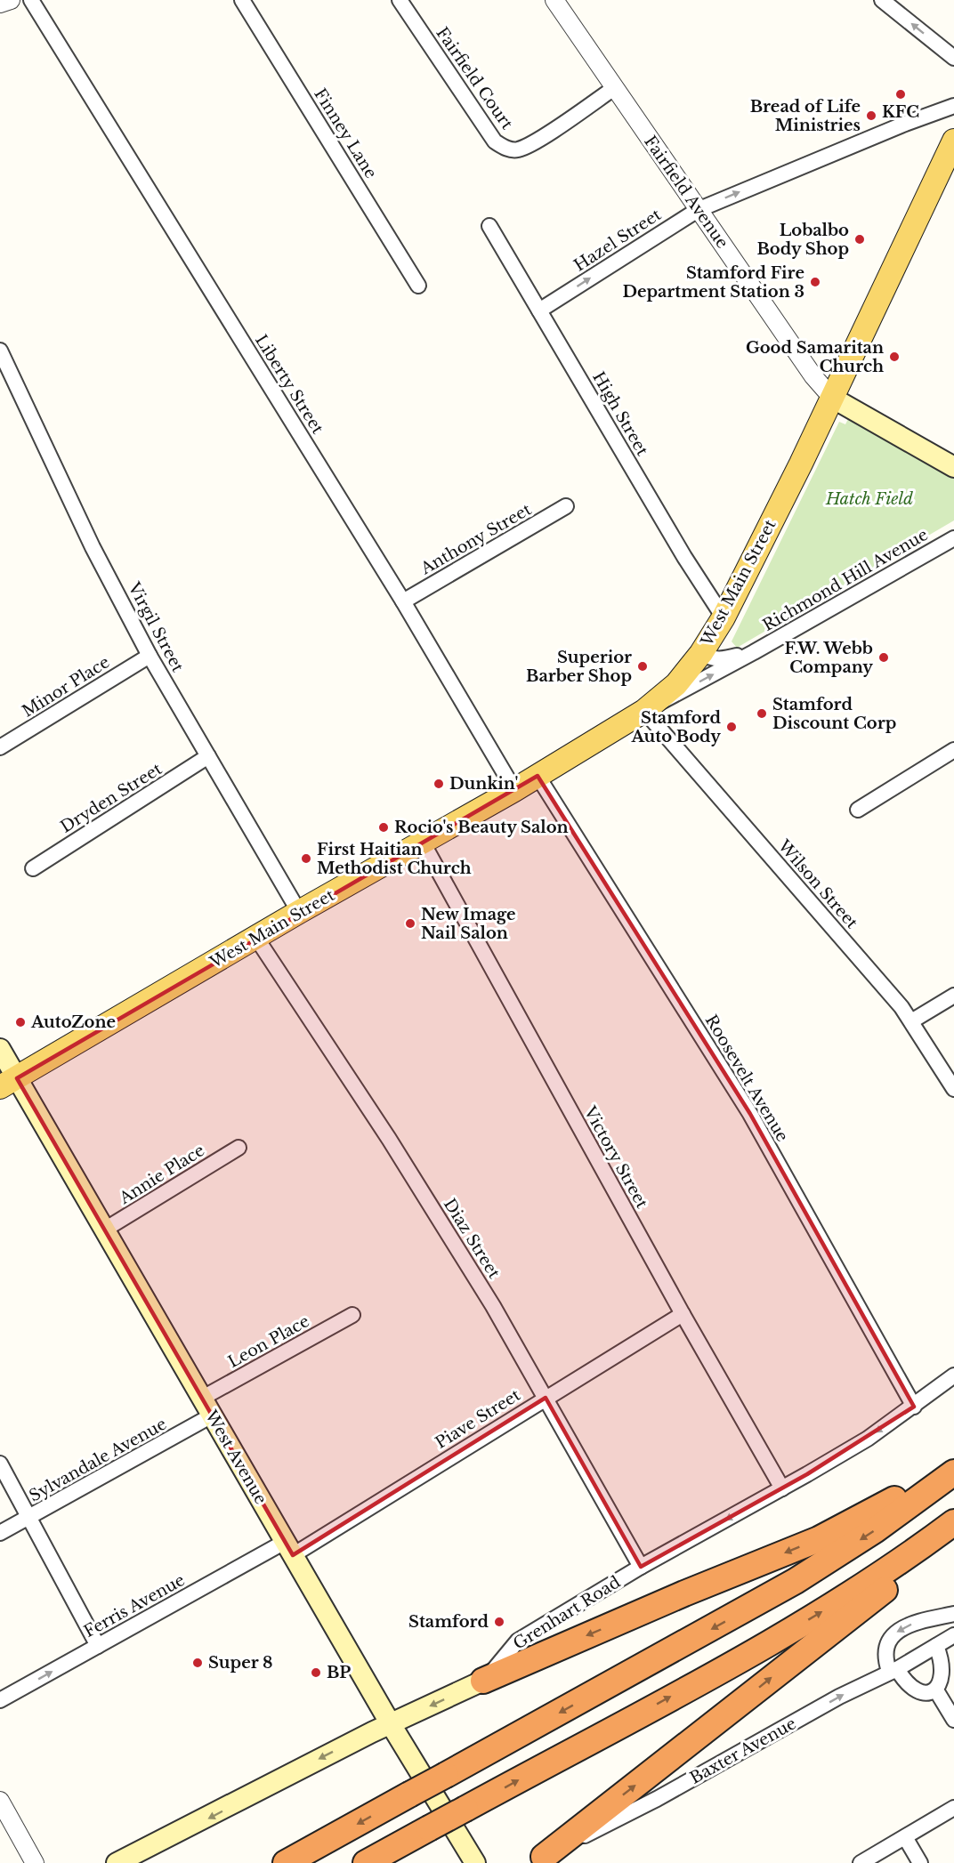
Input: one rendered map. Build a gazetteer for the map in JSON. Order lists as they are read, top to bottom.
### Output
{
  "streets": {
    "main road": [
      "Fairfield Avenue",
      "West Main Street",
      "West Avenue",
      "Grenhart Road"
    ],
    "street": [
      "Fairfield Court",
      "Finney Lane",
      "Hazel Street",
      "Liberty Street",
      "High Street",
      "Anthony Street",
      "Richmond Hill Avenue",
      "Virgil Street",
      "Minor Place",
      "Dryden Street",
      "Wilson Street",
      "Roosevelt Avenue",
      "Victory Street",
      "Annie Place",
      "Diaz Street",
      "Leon Place",
      "Piave Street",
      "Sylvandale Avenue",
      "Ferris Avenue",
      "Baxter Avenue"
    ]
  },
  "crossings": [
    ["Fairfield Court", "Fairfield Avenue"],
    ["Fairfield Avenue", "Hazel Street"],
    ["Fairfield Avenue", "West Main Street"],
    ["Hazel Street", "High Street"],
    ["Liberty Street", "Anthony Street"],
    ["Liberty Street", "West Main Street"],
    ["High Street", "West Main Street"],
    ["Richmond Hill Avenue", "West Main Street"],
    ["Richmond Hill Avenue", "Wilson Street"],
    ["West Main Street", "Virgil Street"],
    ["West Main Street", "Wilson Street"],
    ["West Main Street", "Roosevelt Avenue"],
    ["West Main Street", "Victory Street"],
    ["West Main Street", "Diaz Street"],
    ["West Main Street", "West Avenue"],
    ["Virgil Street", "Minor Place"],
    ["Virgil Street", "Dryden Street"],
    ["Roosevelt Avenue", "Grenhart Road"],
    ["Victory Street", "Piave Street"],
    ["Victory Street", "Grenhart Road"],
    ["Annie Place", "West Avenue"],
    ["Diaz Street", "Piave Street"],
    ["Diaz Street", "Grenhart Road"],
    ["Leon Place", "West Avenue"],
    ["Piave Street", "West Avenue"],
    ["Piave Street", "Ferris Avenue"],
    ["West Avenue", "Sylvandale Avenue"],
    ["West Avenue", "Ferris Avenue"],
    ["West Avenue", "Grenhart Road"]
  ],
  "one_way": ["Hazel Street", "Grenhart Road", "Baxter Avenue"],
  "parks": ["Hatch Field"],
  "places": [
    "KFC",
    "Bread of Life Ministries",
    "Lobalbo Body Shop",
    "Stamford Fire Department Station 3",
    "Good Samaritan Church",
    "F.W. Webb Company",
    "Superior Barber Shop",
    "Stamford Discount Corp",
    "Stamford Auto Body",
    "Dunkin'",
    "Rocio's Beauty Salon",
    "First Haitian Methodist Church",
    "New Image Nail Salon",
    "AutoZone",
    "Stamford",
    "Super 8",
    "BP"
  ]
}
